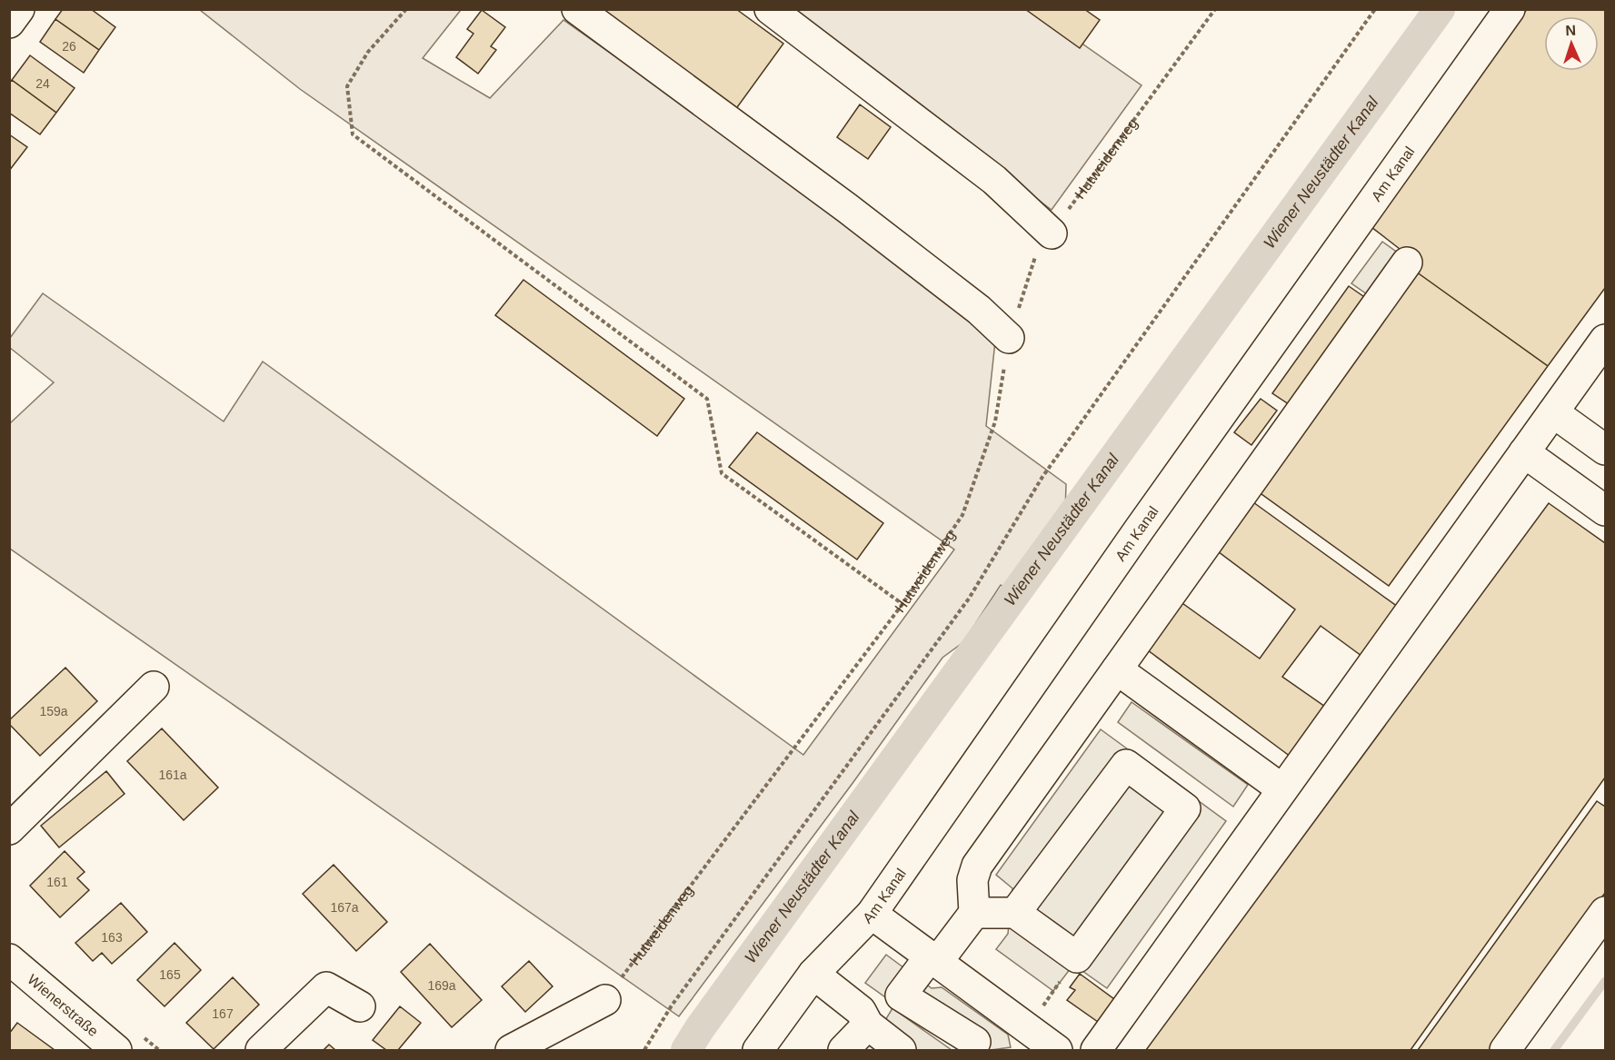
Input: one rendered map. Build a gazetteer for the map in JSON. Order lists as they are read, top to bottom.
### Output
{
  "streets": {
    "street": ["Am Kanal", "Wienerstraße"],
    "path": ["Hutweidenweg"]
  },
  "water": ["Wiener Neustädter Kanal"],
  "house_numbers": [
    "26",
    "24",
    "159a",
    "161a",
    "161",
    "167a",
    "163",
    "165",
    "169a",
    "167"
  ],
  "north": "top"
}
